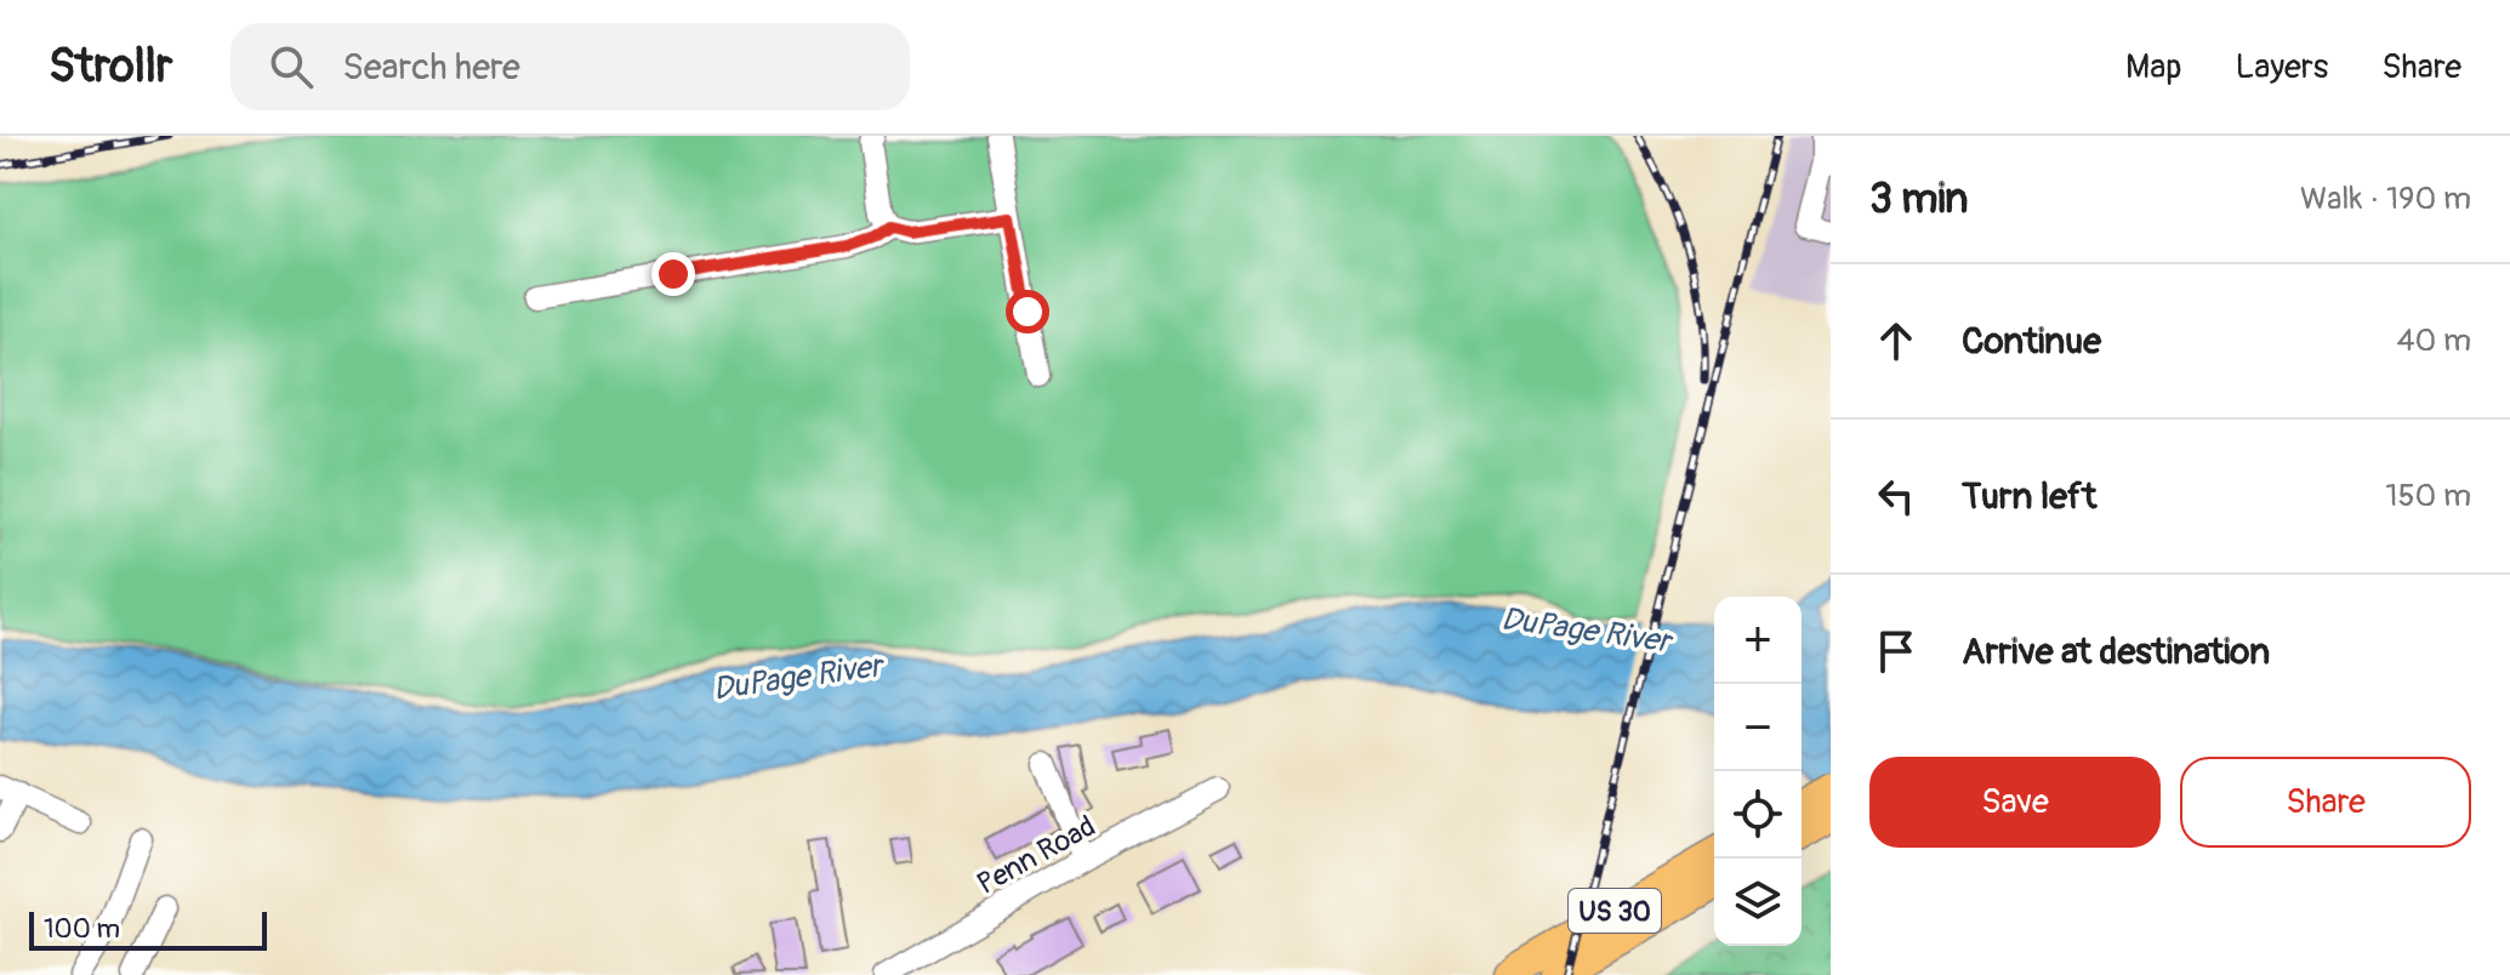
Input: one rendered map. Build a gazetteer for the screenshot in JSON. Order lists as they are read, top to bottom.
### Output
{
  "streets": {
    "main road": ["US 30"],
    "street": ["Penn Road"]
  },
  "water": ["DuPage River"],
  "scale_bar": "100 m",
  "page": {
    "header": "Strollr",
    "search": "Search here",
    "nav": ["Map", "Layers", "Share"],
    "heading": ["3 min", "Walk · 190 m"],
    "list": [
      ["Continue", "40 m"],
      ["Turn left", "150 m"],
      "Arrive at destination"
    ],
    "map_buttons": ["+", "−"],
    "buttons": ["Save", "Share"],
    "scale": "100 m"
  }
}
